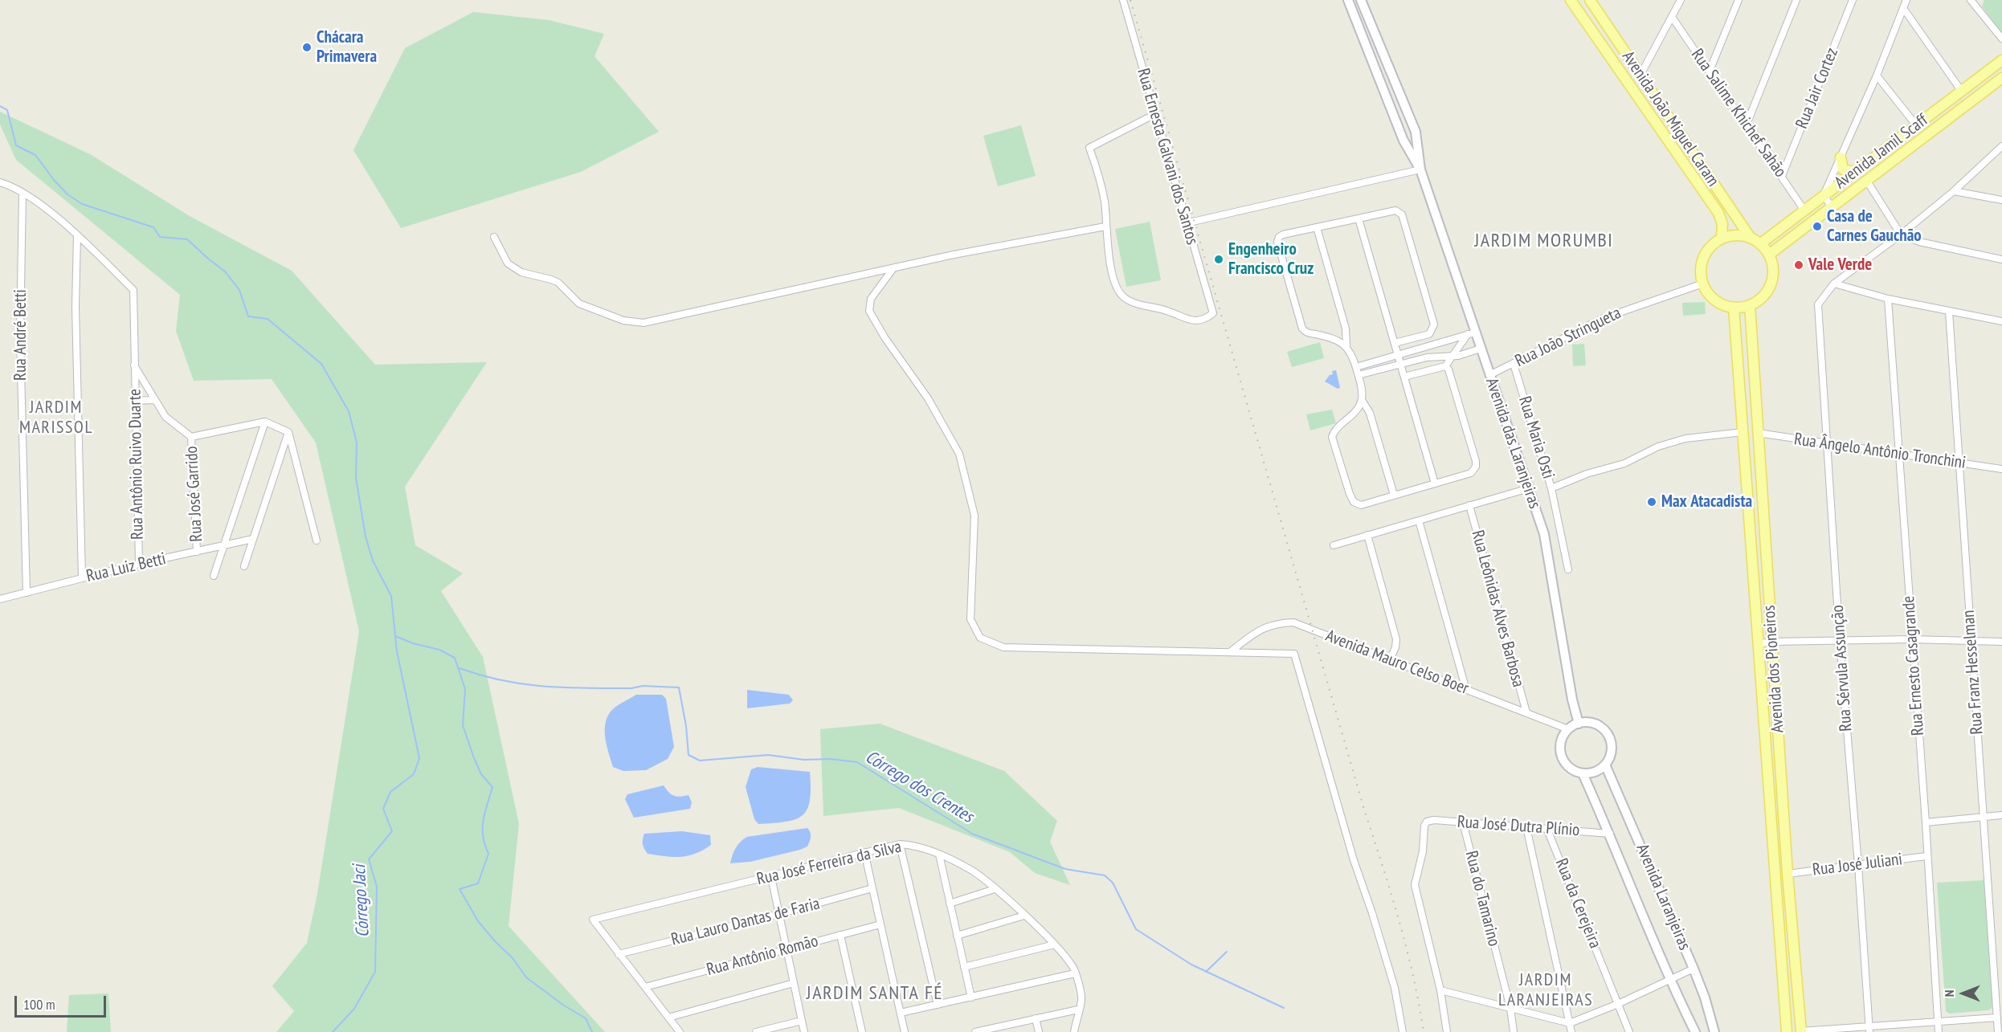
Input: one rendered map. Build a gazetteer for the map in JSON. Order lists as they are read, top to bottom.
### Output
{
  "streets": {
    "main road": ["Avenida João Miguel Caram", "Avenida Jamil Scaff", "Avenida dos Pioneiros"],
    "street": [
      "Rua Jair Cortez",
      "Rua Salime Khichef Sahão",
      "Rua Ernesta Galvani dos Santos",
      "Rua André Betti",
      "Rua João Stringueta",
      "Rua Maria Osti",
      "Avenida das Laranjeiras",
      "Rua Ângelo Antônio Tronchini",
      "Rua Antônio Ruivo Duarte",
      "Rua José Garrido",
      "Rua Luiz Betti",
      "Rua Leônidas Alves Barbosa",
      "Avenida Mauro Celso Boer",
      "Rua Ernesto Casagrande",
      "Rua Sérvula Assunção",
      "Rua Franz Hesselman",
      "Rua José Dutra Plínio",
      "Rua José Ferreira da Silva",
      "Rua José Juliani",
      "Avenida Laranjeiras",
      "Rua do Tamarino",
      "Rua da Cerejeira",
      "Rua Lauro Dantas de Faria",
      "Rua Antônio Romão"
    ]
  },
  "crossings": [
    ["Rua Jair Cortez", "Rua Salime Khichef Sahão"],
    ["Rua Salime Khichef Sahão", "Avenida Jamil Scaff"],
    ["Avenida João Miguel Caram", "Avenida Jamil Scaff"],
    ["Avenida João Miguel Caram", "Rua João Stringueta"],
    ["Avenida João Miguel Caram", "Avenida dos Pioneiros"],
    ["Avenida Jamil Scaff", "Rua João Stringueta"],
    ["Avenida Jamil Scaff", "Avenida dos Pioneiros"],
    ["Rua André Betti", "Rua Antônio Ruivo Duarte"],
    ["Rua André Betti", "Rua Luiz Betti"],
    ["Rua João Stringueta", "Rua Maria Osti"],
    ["Rua João Stringueta", "Avenida das Laranjeiras"],
    ["Rua João Stringueta", "Avenida dos Pioneiros"],
    ["Avenida das Laranjeiras", "Avenida Mauro Celso Boer"],
    ["Avenida das Laranjeiras", "Avenida Laranjeiras"],
    ["Rua Ângelo Antônio Tronchini", "Rua Ernesto Casagrande"],
    ["Rua Ângelo Antônio Tronchini", "Rua Sérvula Assunção"],
    ["Rua Ângelo Antônio Tronchini", "Avenida dos Pioneiros"],
    ["Rua Ângelo Antônio Tronchini", "Rua Franz Hesselman"],
    ["Rua Antônio Ruivo Duarte", "Rua Luiz Betti"],
    ["Rua José Garrido", "Rua Luiz Betti"],
    ["Rua Leônidas Alves Barbosa", "Avenida Mauro Celso Boer"],
    ["Avenida Mauro Celso Boer", "Avenida Laranjeiras"],
    ["Rua Ernesto Casagrande", "Rua José Juliani"],
    ["Rua Sérvula Assunção", "Rua José Juliani"],
    ["Avenida dos Pioneiros", "Rua José Juliani"],
    ["Rua José Dutra Plínio", "Avenida Laranjeiras"],
    ["Rua José Dutra Plínio", "Rua do Tamarino"],
    ["Rua José Dutra Plínio", "Rua da Cerejeira"],
    ["Rua José Ferreira da Silva", "Rua Lauro Dantas de Faria"]
  ],
  "districts": [
    "JARDIM MORUMBI",
    "JARDIM MARISSOL",
    "JARDIM LARANJEIRAS",
    "JARDIM SANTA FÉ"
  ],
  "water": ["Córrego dos Crentes", "Córrego Jaci"],
  "places": [
    "Chácara Primavera",
    "Casa de Carnes Gauchão",
    "Engenheiro Francisco Cruz",
    "Vale Verde",
    "Max Atacadista"
  ],
  "scale_bar": "100 m",
  "north": "left"
}
